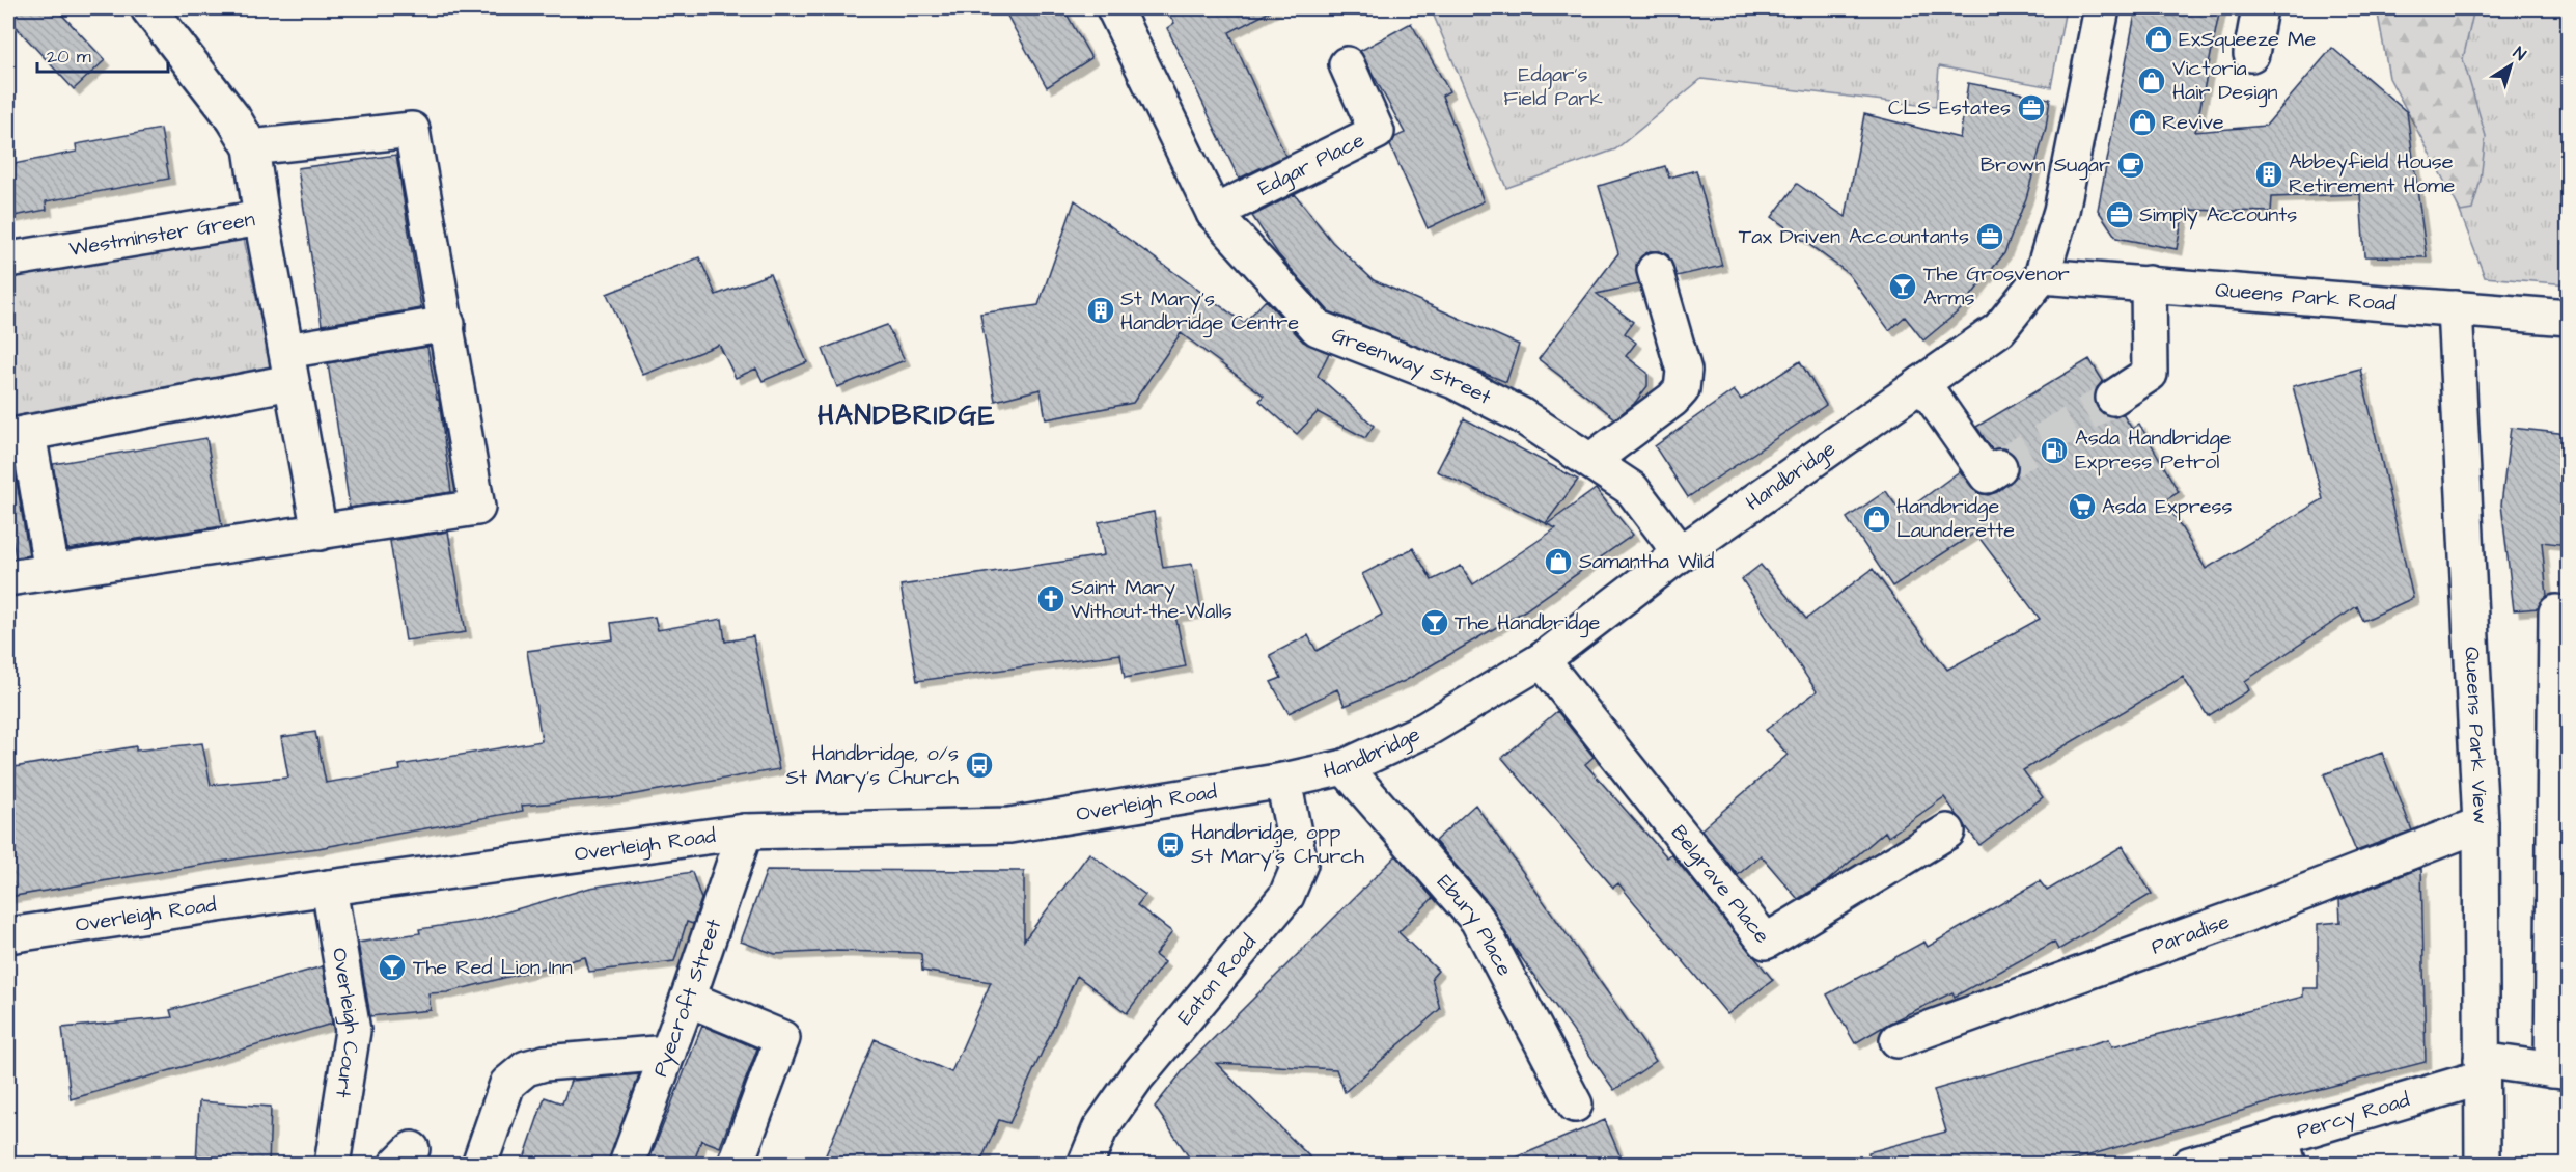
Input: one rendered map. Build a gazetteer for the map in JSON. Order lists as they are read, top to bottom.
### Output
{
  "streets": {
    "street": [
      "Edgar Place",
      "Westminster Green",
      "Queens Park Road",
      "Greenway Street",
      "Handbridge",
      "Queens Park View",
      "Overleigh Road",
      "Belgrave Place",
      "Ebury Place",
      "Paradise",
      "Eaton Road",
      "Pyecroft Street",
      "Overleigh Court",
      "Percy Road"
    ]
  },
  "crossings": [
    ["Edgar Place", "Greenway Street"],
    ["Queens Park Road", "Handbridge"],
    ["Queens Park Road", "Queens Park View"],
    ["Greenway Street", "Handbridge"],
    ["Handbridge", "Overleigh Road"],
    ["Handbridge", "Belgrave Place"],
    ["Handbridge", "Ebury Place"],
    ["Handbridge", "Eaton Road"],
    ["Queens Park View", "Paradise"],
    ["Queens Park View", "Percy Road"],
    ["Overleigh Road", "Eaton Road"],
    ["Overleigh Road", "Pyecroft Street"],
    ["Overleigh Road", "Overleigh Court"]
  ],
  "districts": ["HANDBRIDGE"],
  "parks": ["Edgar's Field Park"],
  "places": {
    "shop": [
      "ExSqueeze Me",
      "Victoria Hair Design",
      "Revive",
      "Handbridge Launderette",
      "Samantha Wild"
    ],
    "office": ["CLS Estates", "Simply Accounts", "Tax Driven Accountants"],
    "cafe": ["Brown Sugar"],
    "building": ["Abbeyfield House Retirement Home", "St Mary's Handbridge Centre"],
    "bar": ["The Grosvenor Arms", "The Handbridge", "The Red Lion Inn"],
    "fuel station": ["Asda Handbridge Express Petrol"],
    "supermarket": ["Asda Express"],
    "church": ["Saint Mary Without-the-Walls"],
    "bus stop": ["Handbridge, o/s St Mary's Church", "Handbridge, opp St Mary's Church"]
  },
  "scale_bar": "20 m",
  "north": "top right"
}
